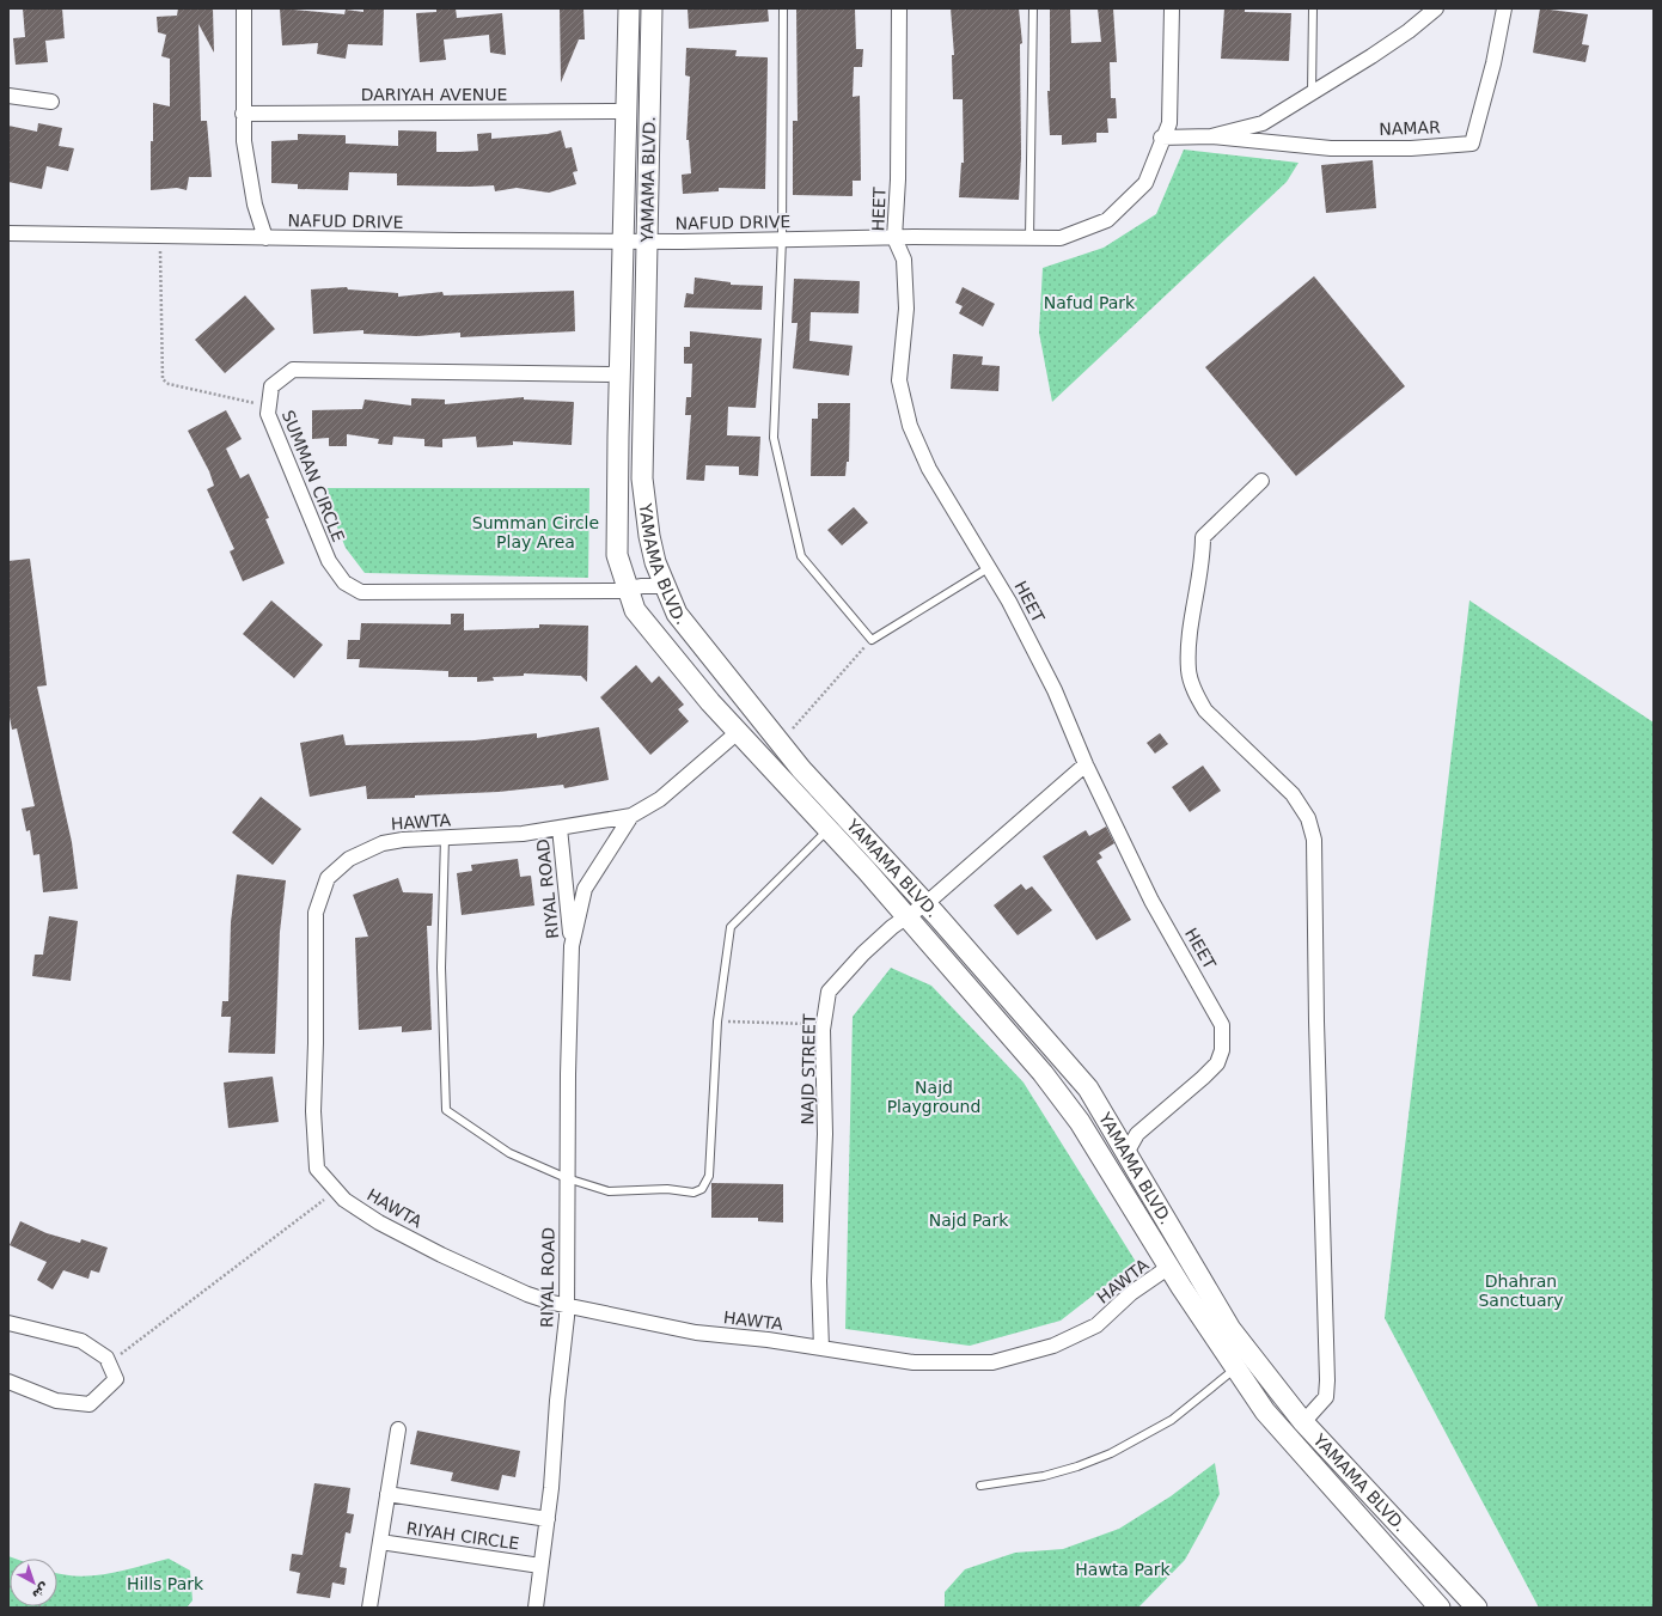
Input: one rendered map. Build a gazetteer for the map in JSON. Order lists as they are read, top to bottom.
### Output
{
  "streets": {
    "main road": ["YAMAMA BLVD."],
    "street": [
      "DARIYAH AVENUE",
      "NAMAR",
      "HEET",
      "NAFUD DRIVE",
      "SUMMAN CIRCLE",
      "HAWTA",
      "RIYAL ROAD",
      "NAJD STREET",
      "RIYAH CIRCLE"
    ]
  },
  "crossings": [
    ["DARIYAH AVENUE", "YAMAMA BLVD."],
    ["NAMAR", "NAFUD DRIVE"],
    ["YAMAMA BLVD.", "HEET"],
    ["YAMAMA BLVD.", "NAFUD DRIVE"],
    ["YAMAMA BLVD.", "SUMMAN CIRCLE"],
    ["YAMAMA BLVD.", "HAWTA"],
    ["YAMAMA BLVD.", "NAJD STREET"],
    ["HEET", "NAFUD DRIVE"],
    ["HEET", "NAJD STREET"],
    ["HAWTA", "RIYAL ROAD"],
    ["HAWTA", "NAJD STREET"],
    ["RIYAL ROAD", "RIYAH CIRCLE"]
  ],
  "parks": [
    "Nafud Park",
    "Summan Circle Play Area",
    "Najd Playground",
    "Najd Park",
    "Dhahran Sanctuary",
    "Hawta Park",
    "Hills Park"
  ],
  "north": "bottom right"
}
